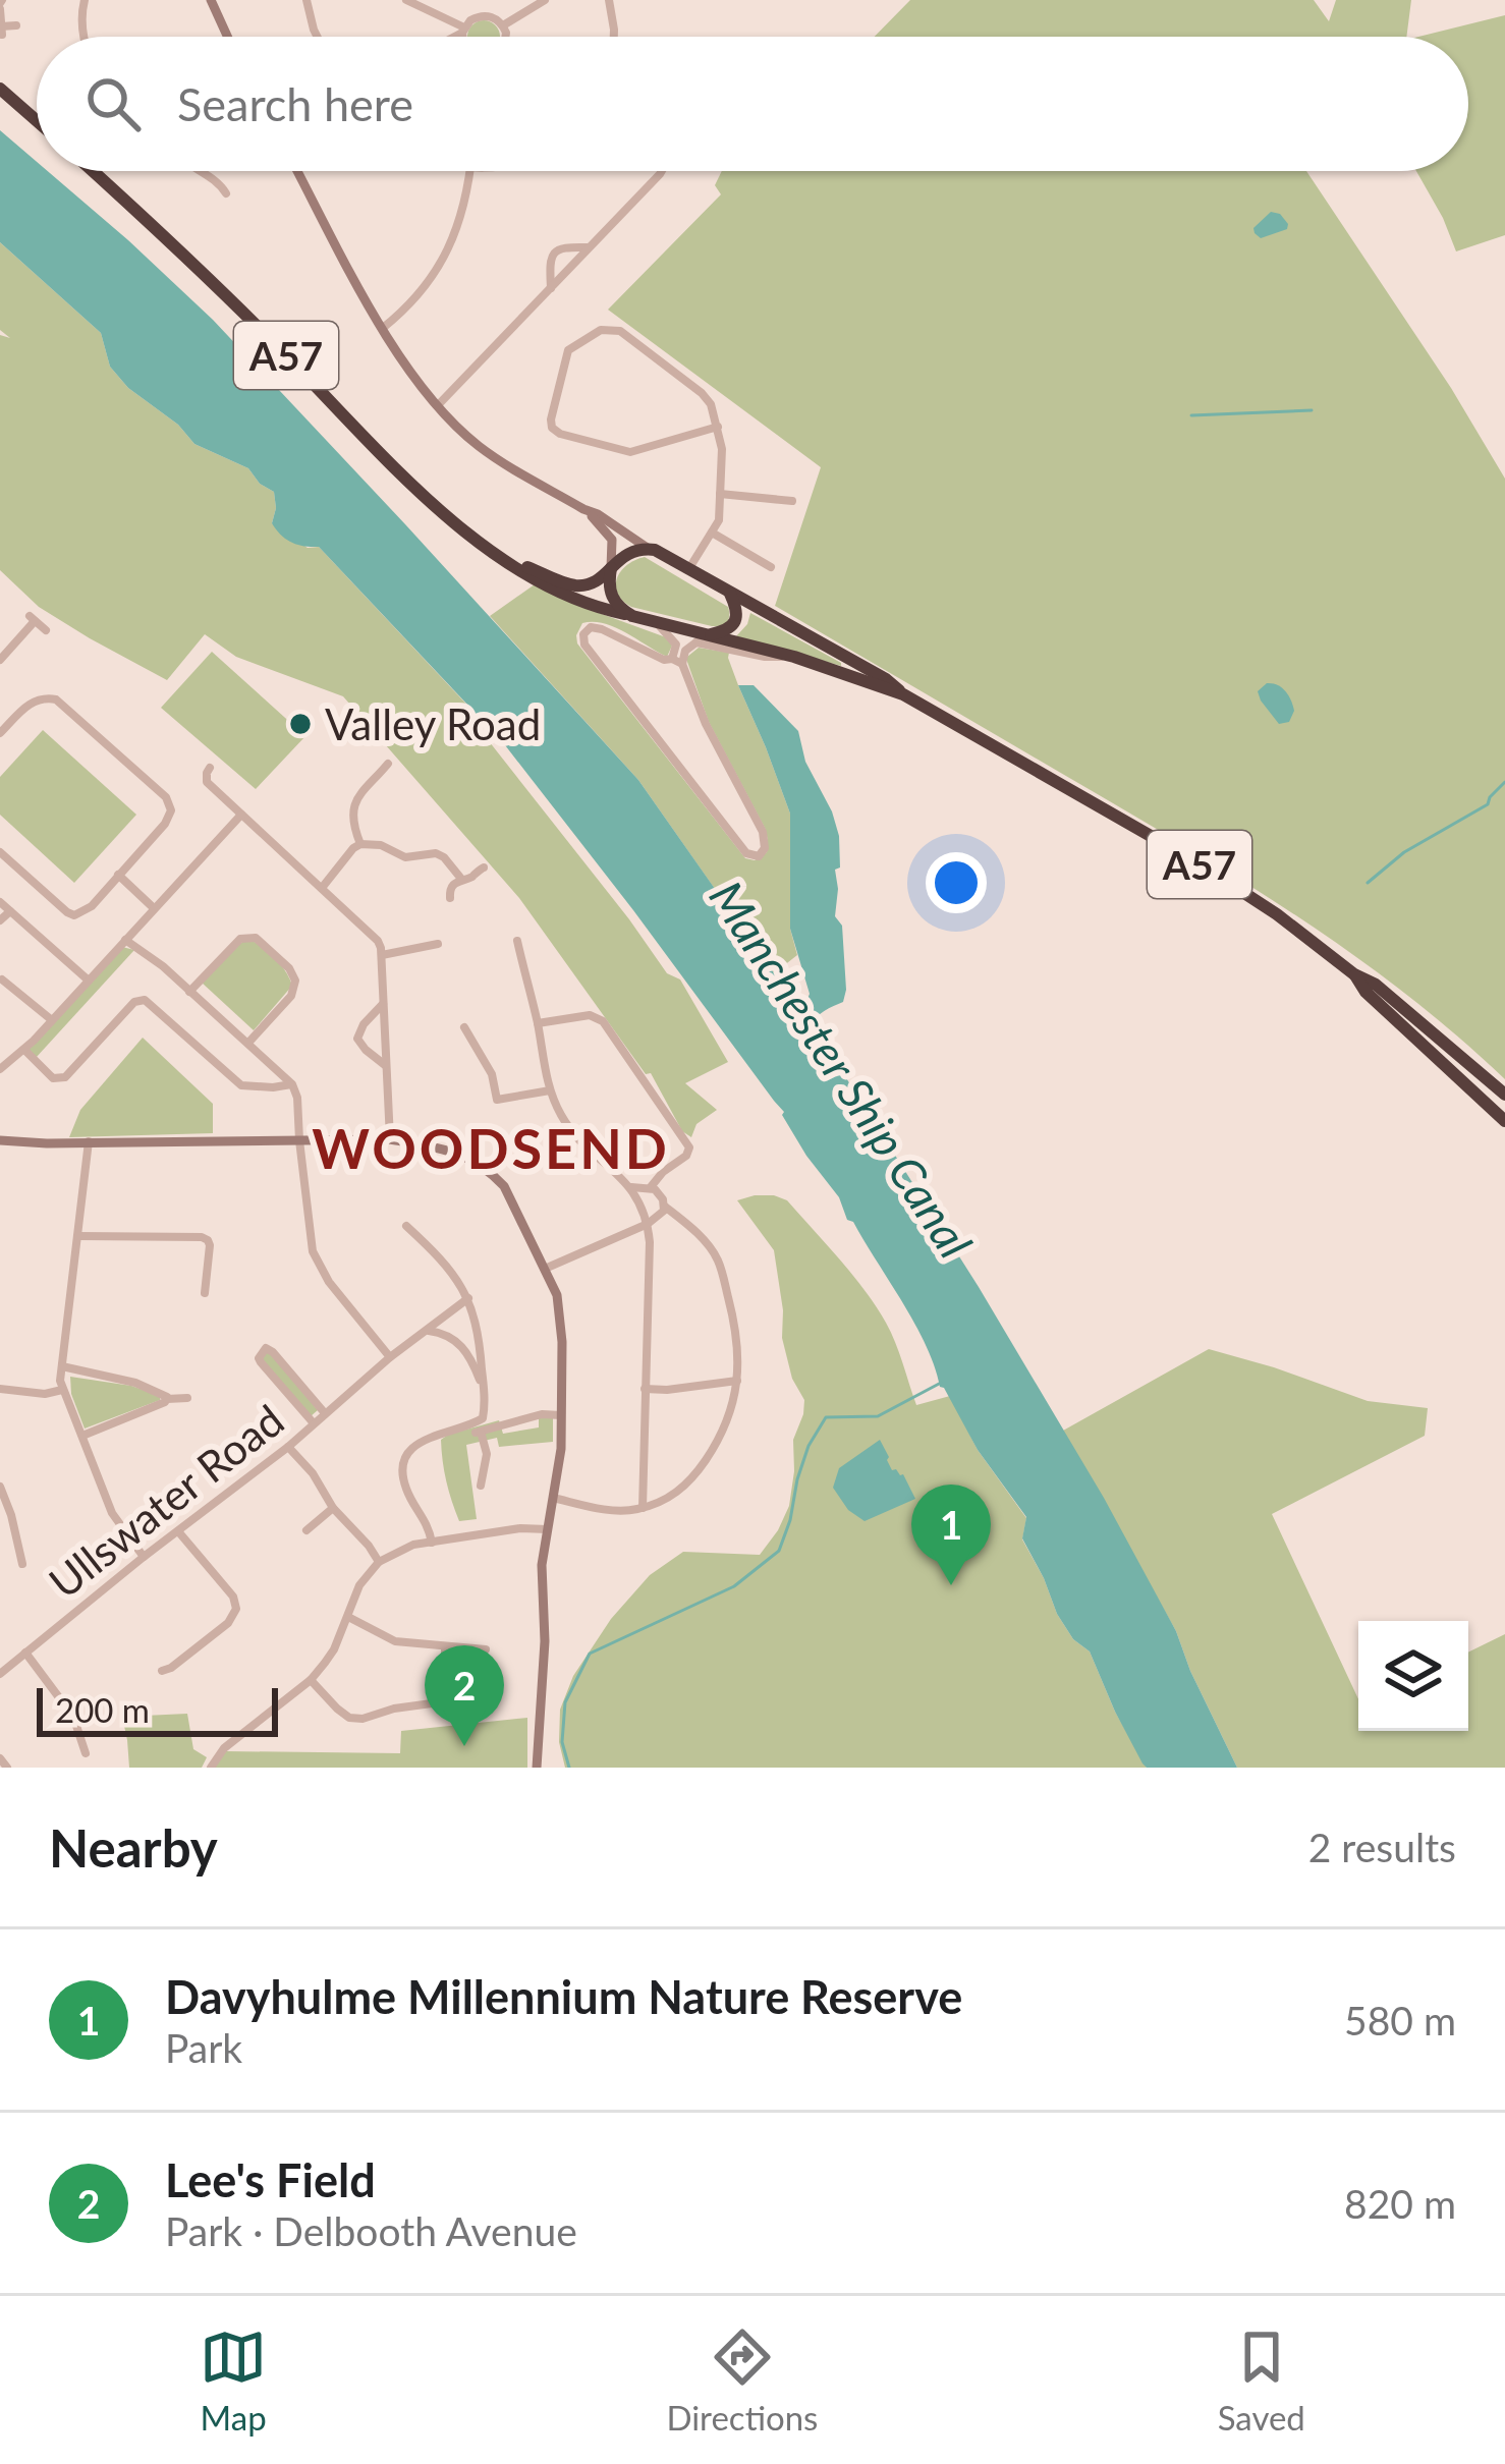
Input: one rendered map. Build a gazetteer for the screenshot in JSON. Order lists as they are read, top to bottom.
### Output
{
  "streets": {
    "highway": ["A57"],
    "street": ["Ullswater Road"]
  },
  "districts": ["WOODSEND"],
  "water": ["Manchester Ship Canal"],
  "places": ["Valley Road"],
  "scale_bar": "200 m",
  "page": {
    "search": "Search here",
    "pins": ["1", "2"],
    "scale": "200 m",
    "heading": ["Nearby", "2 results"],
    "list": [
      {
        "mark": "1",
        "name": "Davyhulme Millennium Nature Reserve",
        "note": "Park",
        "value": "580 m"
      },
      {
        "mark": "2",
        "name": "Lee's Field",
        "note": "Park · Delbooth Avenue",
        "value": "820 m"
      }
    ],
    "nav": ["Map", "Directions", "Saved"]
  }
}
